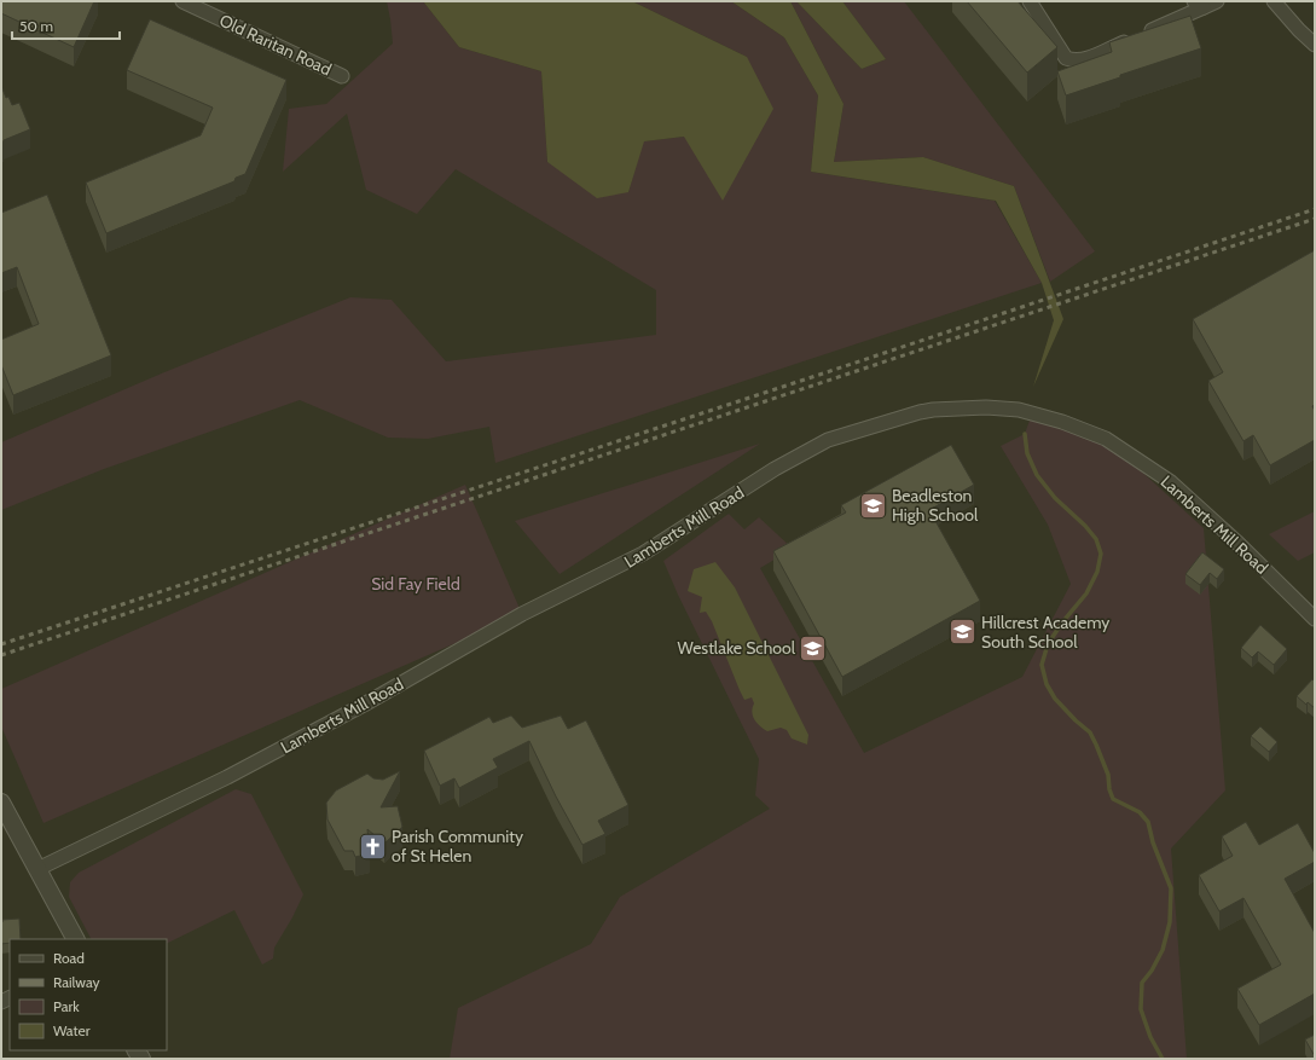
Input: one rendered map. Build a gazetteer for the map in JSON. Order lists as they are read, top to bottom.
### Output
{
  "streets": {
    "street": ["Old Raritan Road", "Lamberts Mill Road"]
  },
  "parks": ["Sid Fay Field"],
  "places": {
    "school or university": ["Beadleston High School", "Hillcrest Academy South School", "Westlake School"],
    "church": ["Parish Community of St Helen"]
  },
  "legend": [
    "Road",
    "Railway",
    "Park",
    "Water"
  ],
  "scale_bar": "50 m"
}
